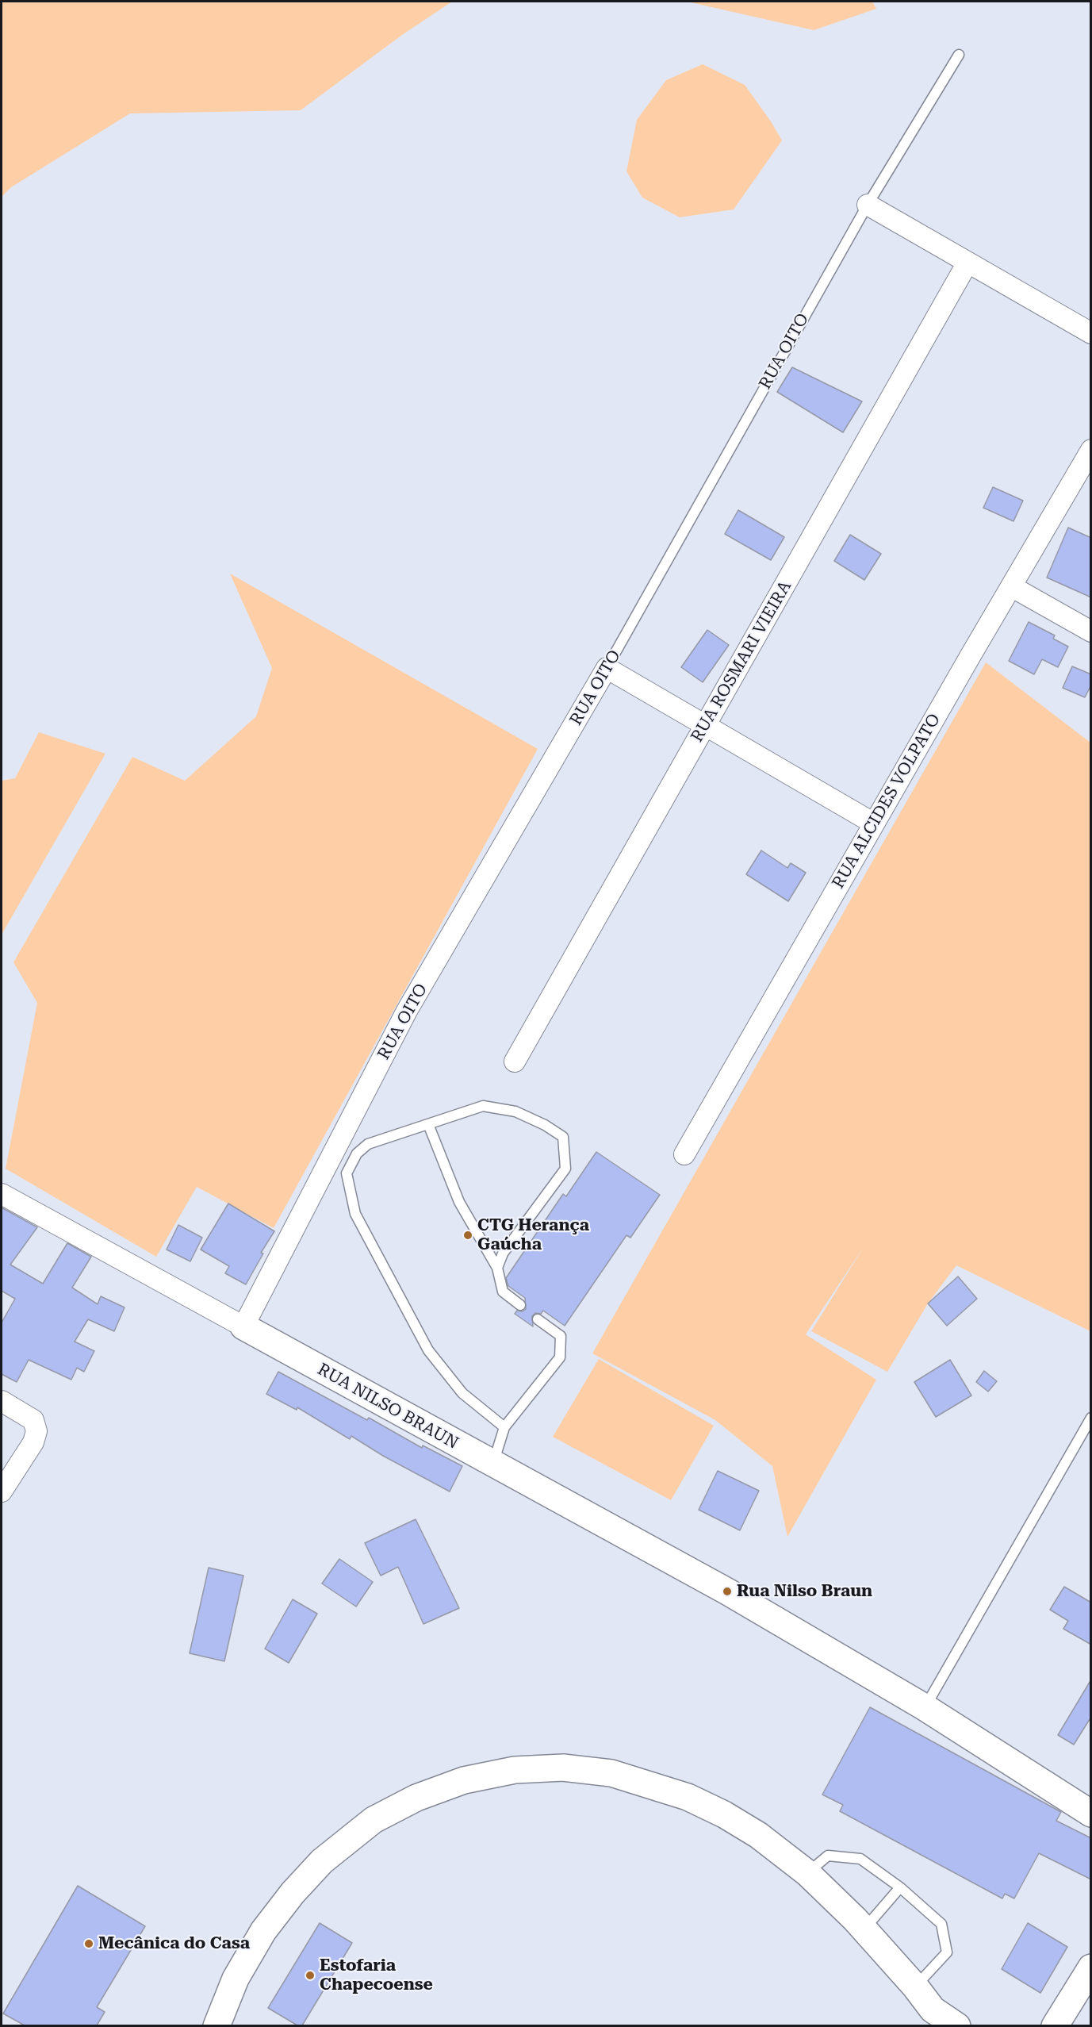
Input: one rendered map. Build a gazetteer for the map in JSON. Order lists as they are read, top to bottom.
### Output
{
  "streets": {
    "main road": ["RUA NILSO BRAUN"],
    "street": ["RUA OITO", "RUA ROSMARI VIEIRA", "RUA ALCIDES VOLPATO"]
  },
  "crossings": [
    ["RUA OITO", "RUA NILSO BRAUN"]
  ],
  "places": [
    "CTG Herança Gaúcha",
    "Rua Nilso Braun",
    "Mecânica do Casa",
    "Estofaria Chapecoense"
  ]
}
